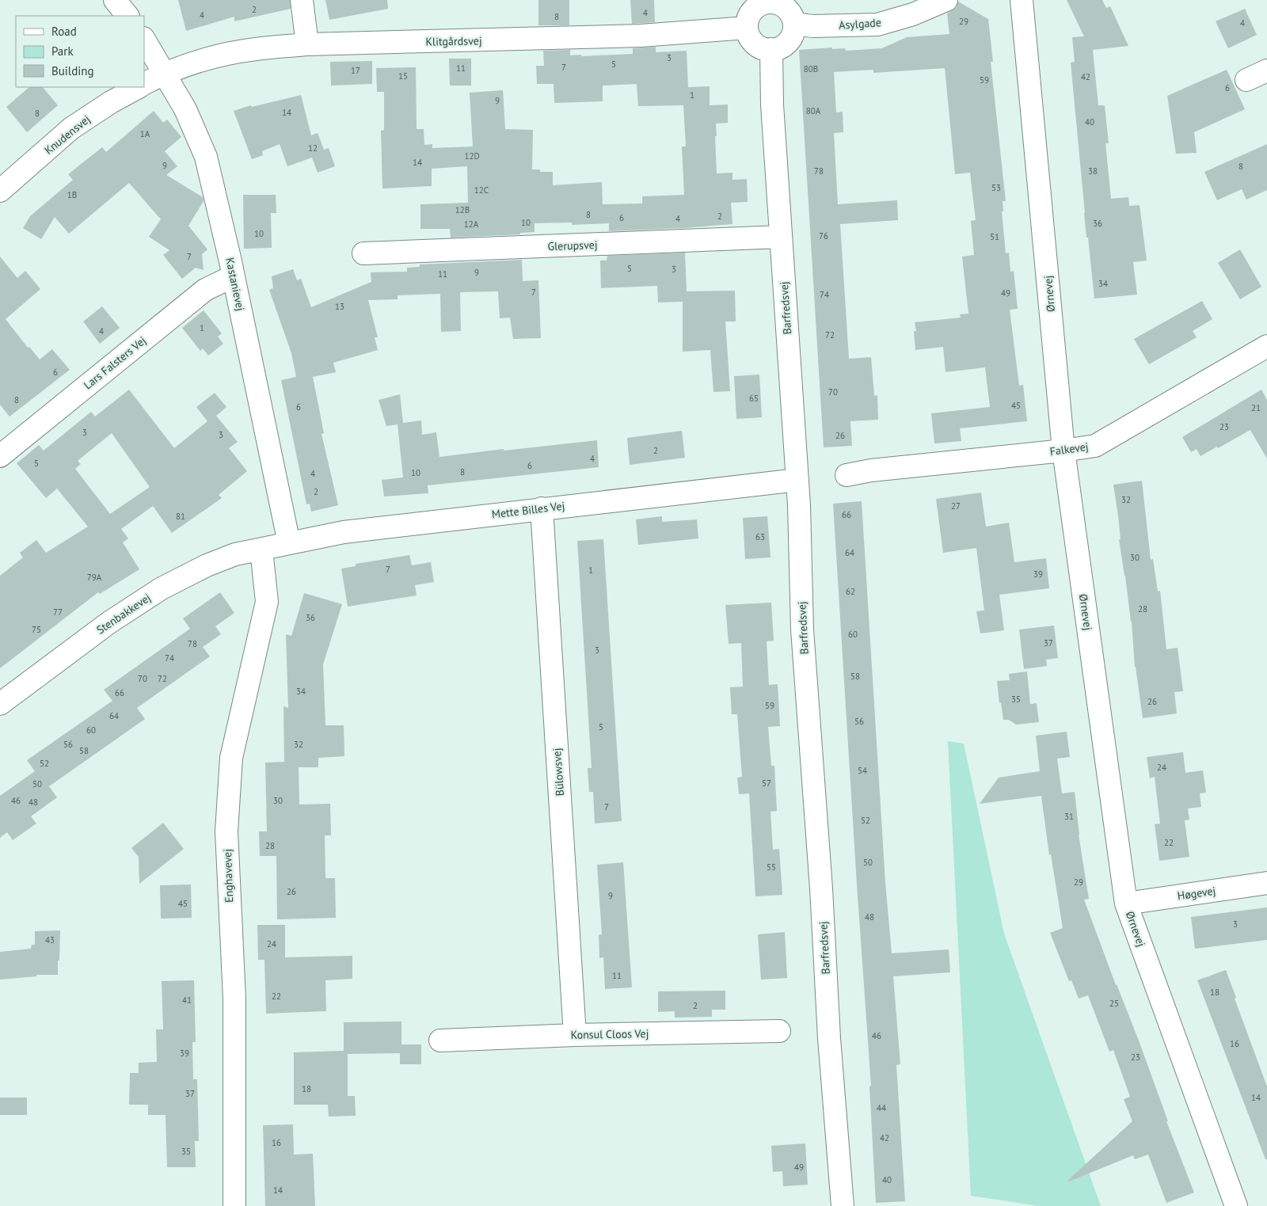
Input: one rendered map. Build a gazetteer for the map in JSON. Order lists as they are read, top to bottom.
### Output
{
  "streets": {
    "street": [
      "Asylgade",
      "Klitgårdsvej",
      "Knudensvej",
      "Glerupsvej",
      "Kastanievej",
      "Ørnevej",
      "Barfredsvej",
      "Lars Falsters Vej",
      "Falkevej",
      "Mette Billes Vej",
      "Stenbakkevej",
      "Bülowsvej",
      "Enghavevej",
      "Høgevej",
      "Konsul Cloos Vej"
    ]
  },
  "crossings": [
    ["Asylgade", "Klitgårdsvej"],
    ["Asylgade", "Barfredsvej"],
    ["Klitgårdsvej", "Kastanievej"],
    ["Klitgårdsvej", "Barfredsvej"],
    ["Glerupsvej", "Barfredsvej"],
    ["Kastanievej", "Lars Falsters Vej"],
    ["Kastanievej", "Mette Billes Vej"],
    ["Ørnevej", "Falkevej"],
    ["Ørnevej", "Høgevej"],
    ["Barfredsvej", "Mette Billes Vej"],
    ["Mette Billes Vej", "Stenbakkevej"],
    ["Mette Billes Vej", "Bülowsvej"],
    ["Mette Billes Vej", "Enghavevej"],
    ["Stenbakkevej", "Enghavevej"],
    ["Bülowsvej", "Konsul Cloos Vej"]
  ],
  "house_numbers": [
    "2",
    "4",
    "4",
    "8",
    "29",
    "4",
    "3",
    "5",
    "7",
    "11",
    "80B",
    "17",
    "15",
    "42",
    "59",
    "6",
    "1",
    "9",
    "80A",
    "14",
    "8",
    "40",
    "1A",
    "12",
    "12D",
    "14",
    "9",
    "8",
    "78",
    "38",
    "53",
    "12C",
    "1B",
    "12B",
    "8",
    "2",
    "6",
    "4",
    "10",
    "36",
    "12A",
    "10",
    "76",
    "51",
    "7",
    "5",
    "3",
    "9",
    "11",
    "34",
    "7",
    "49",
    "74",
    "13",
    "1",
    "4",
    "72",
    "6",
    "70",
    "65",
    "8",
    "45",
    "6",
    "21",
    "23",
    "3",
    "3",
    "26",
    "2",
    "4",
    "5",
    "6",
    "8",
    "10",
    "4",
    "2",
    "32",
    "27",
    "66",
    "81",
    "63",
    "64",
    "30",
    "7",
    "1",
    "39",
    "79A",
    "62",
    "28",
    "77",
    "36",
    "75",
    "60",
    "37",
    "78",
    "3",
    "74",
    "58",
    "70",
    "72",
    "34",
    "66",
    "35",
    "26",
    "59",
    "64",
    "56",
    "5",
    "60",
    "56",
    "32",
    "58",
    "52",
    "24",
    "54",
    "57",
    "50",
    "46",
    "30",
    "48",
    "7",
    "31",
    "52",
    "22",
    "28",
    "50",
    "55",
    "29",
    "26",
    "9",
    "45",
    "48",
    "3",
    "43",
    "24",
    "11",
    "18",
    "22",
    "41",
    "25",
    "2",
    "46",
    "16",
    "39",
    "23",
    "18",
    "37",
    "14",
    "44",
    "42",
    "16",
    "35",
    "49",
    "40",
    "14"
  ],
  "legend": ["Road", "Park", "Building"]
}
